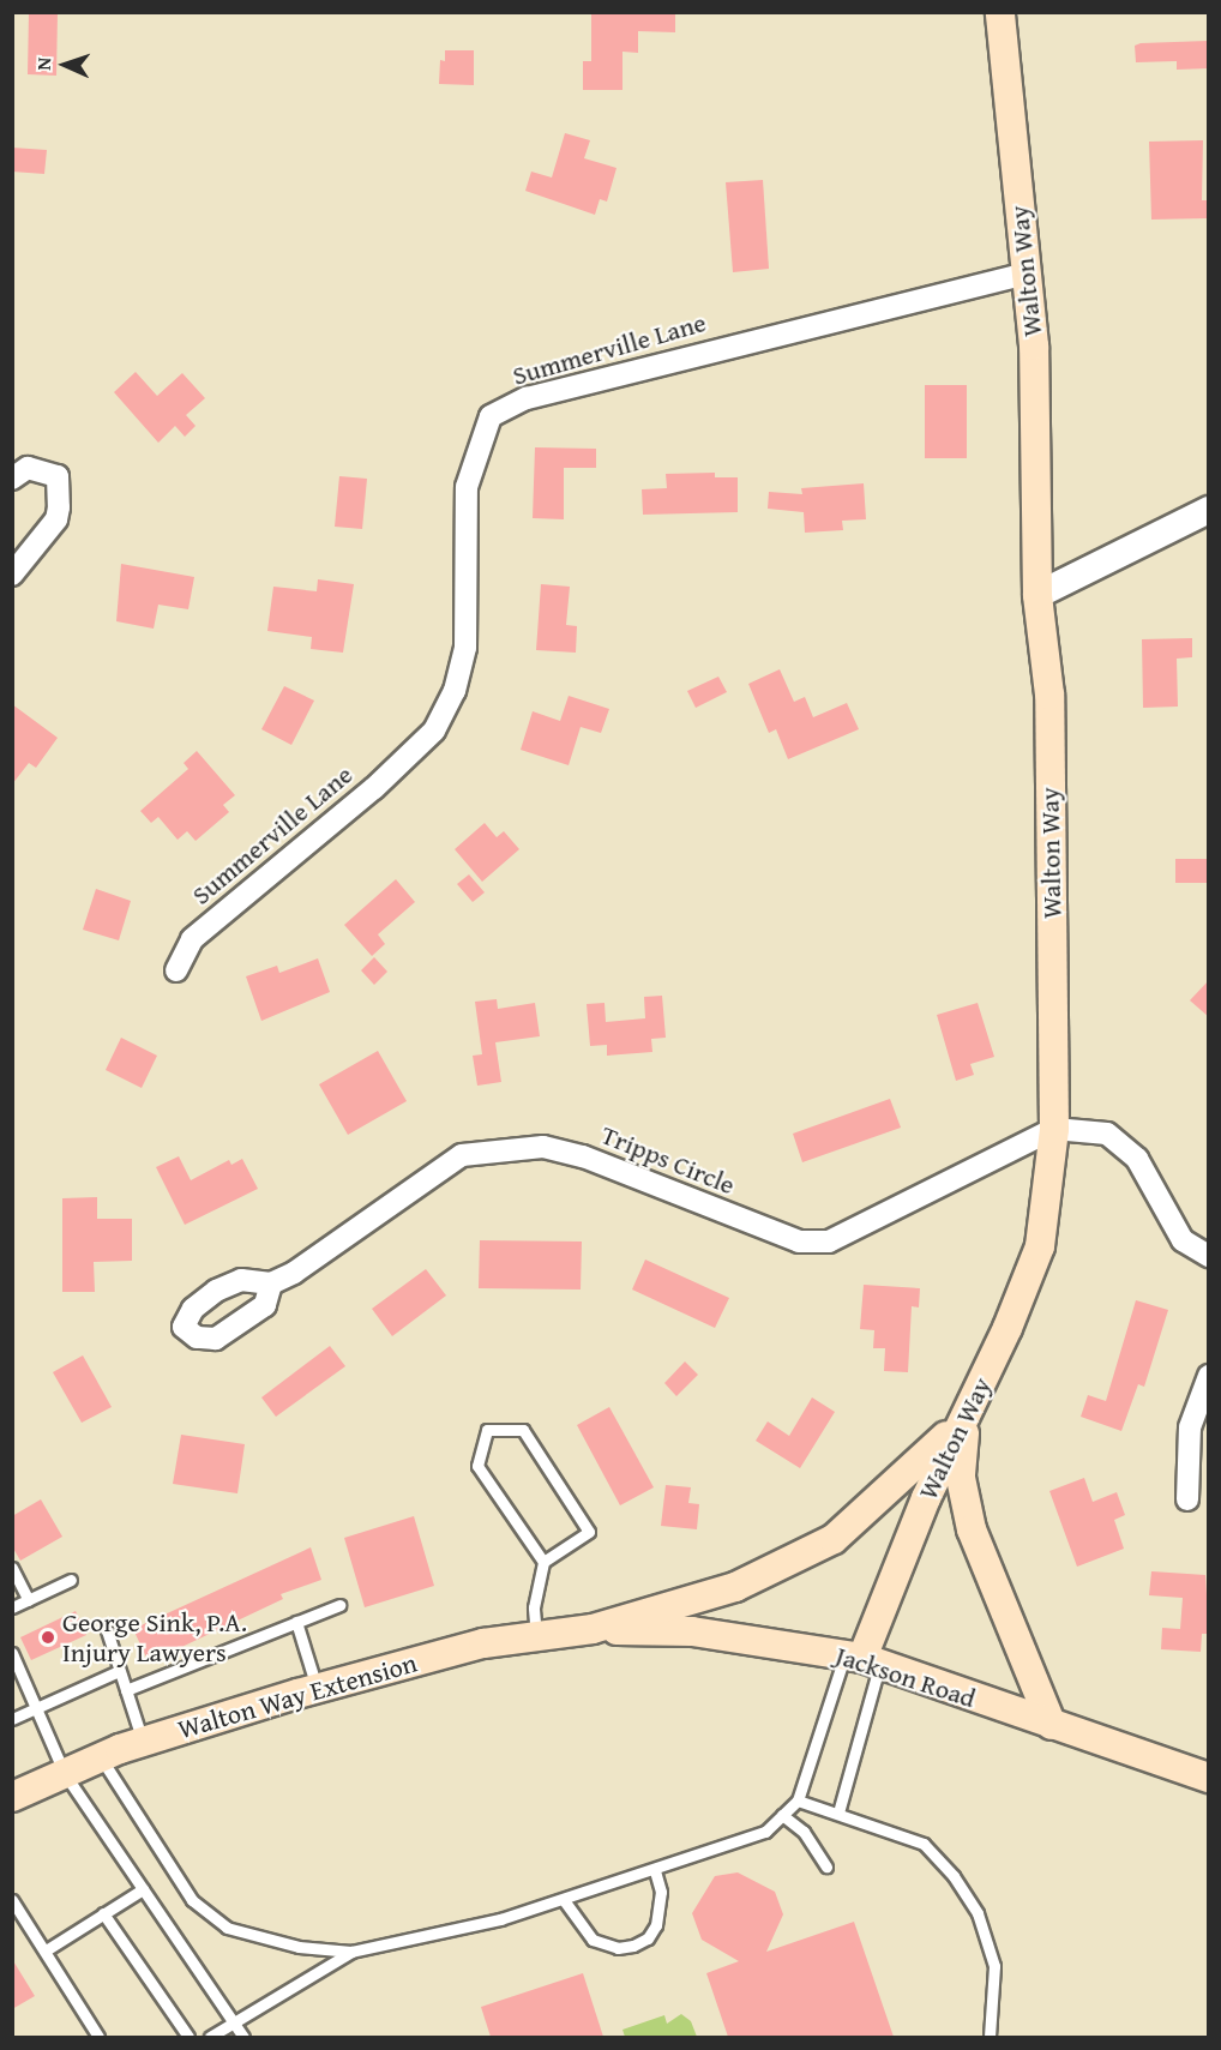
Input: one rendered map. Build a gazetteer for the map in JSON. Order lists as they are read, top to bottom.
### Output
{
  "streets": {
    "main road": ["Walton Way", "Jackson Road", "Walton Way Extension"],
    "street": ["Summerville Lane", "Tripps Circle"]
  },
  "crossings": [
    ["Walton Way", "Summerville Lane"],
    ["Walton Way", "Tripps Circle"],
    ["Walton Way", "Jackson Road"],
    ["Jackson Road", "Walton Way Extension"]
  ],
  "places": ["George Sink, P.A. Injury Lawyers"],
  "north": "left"
}
